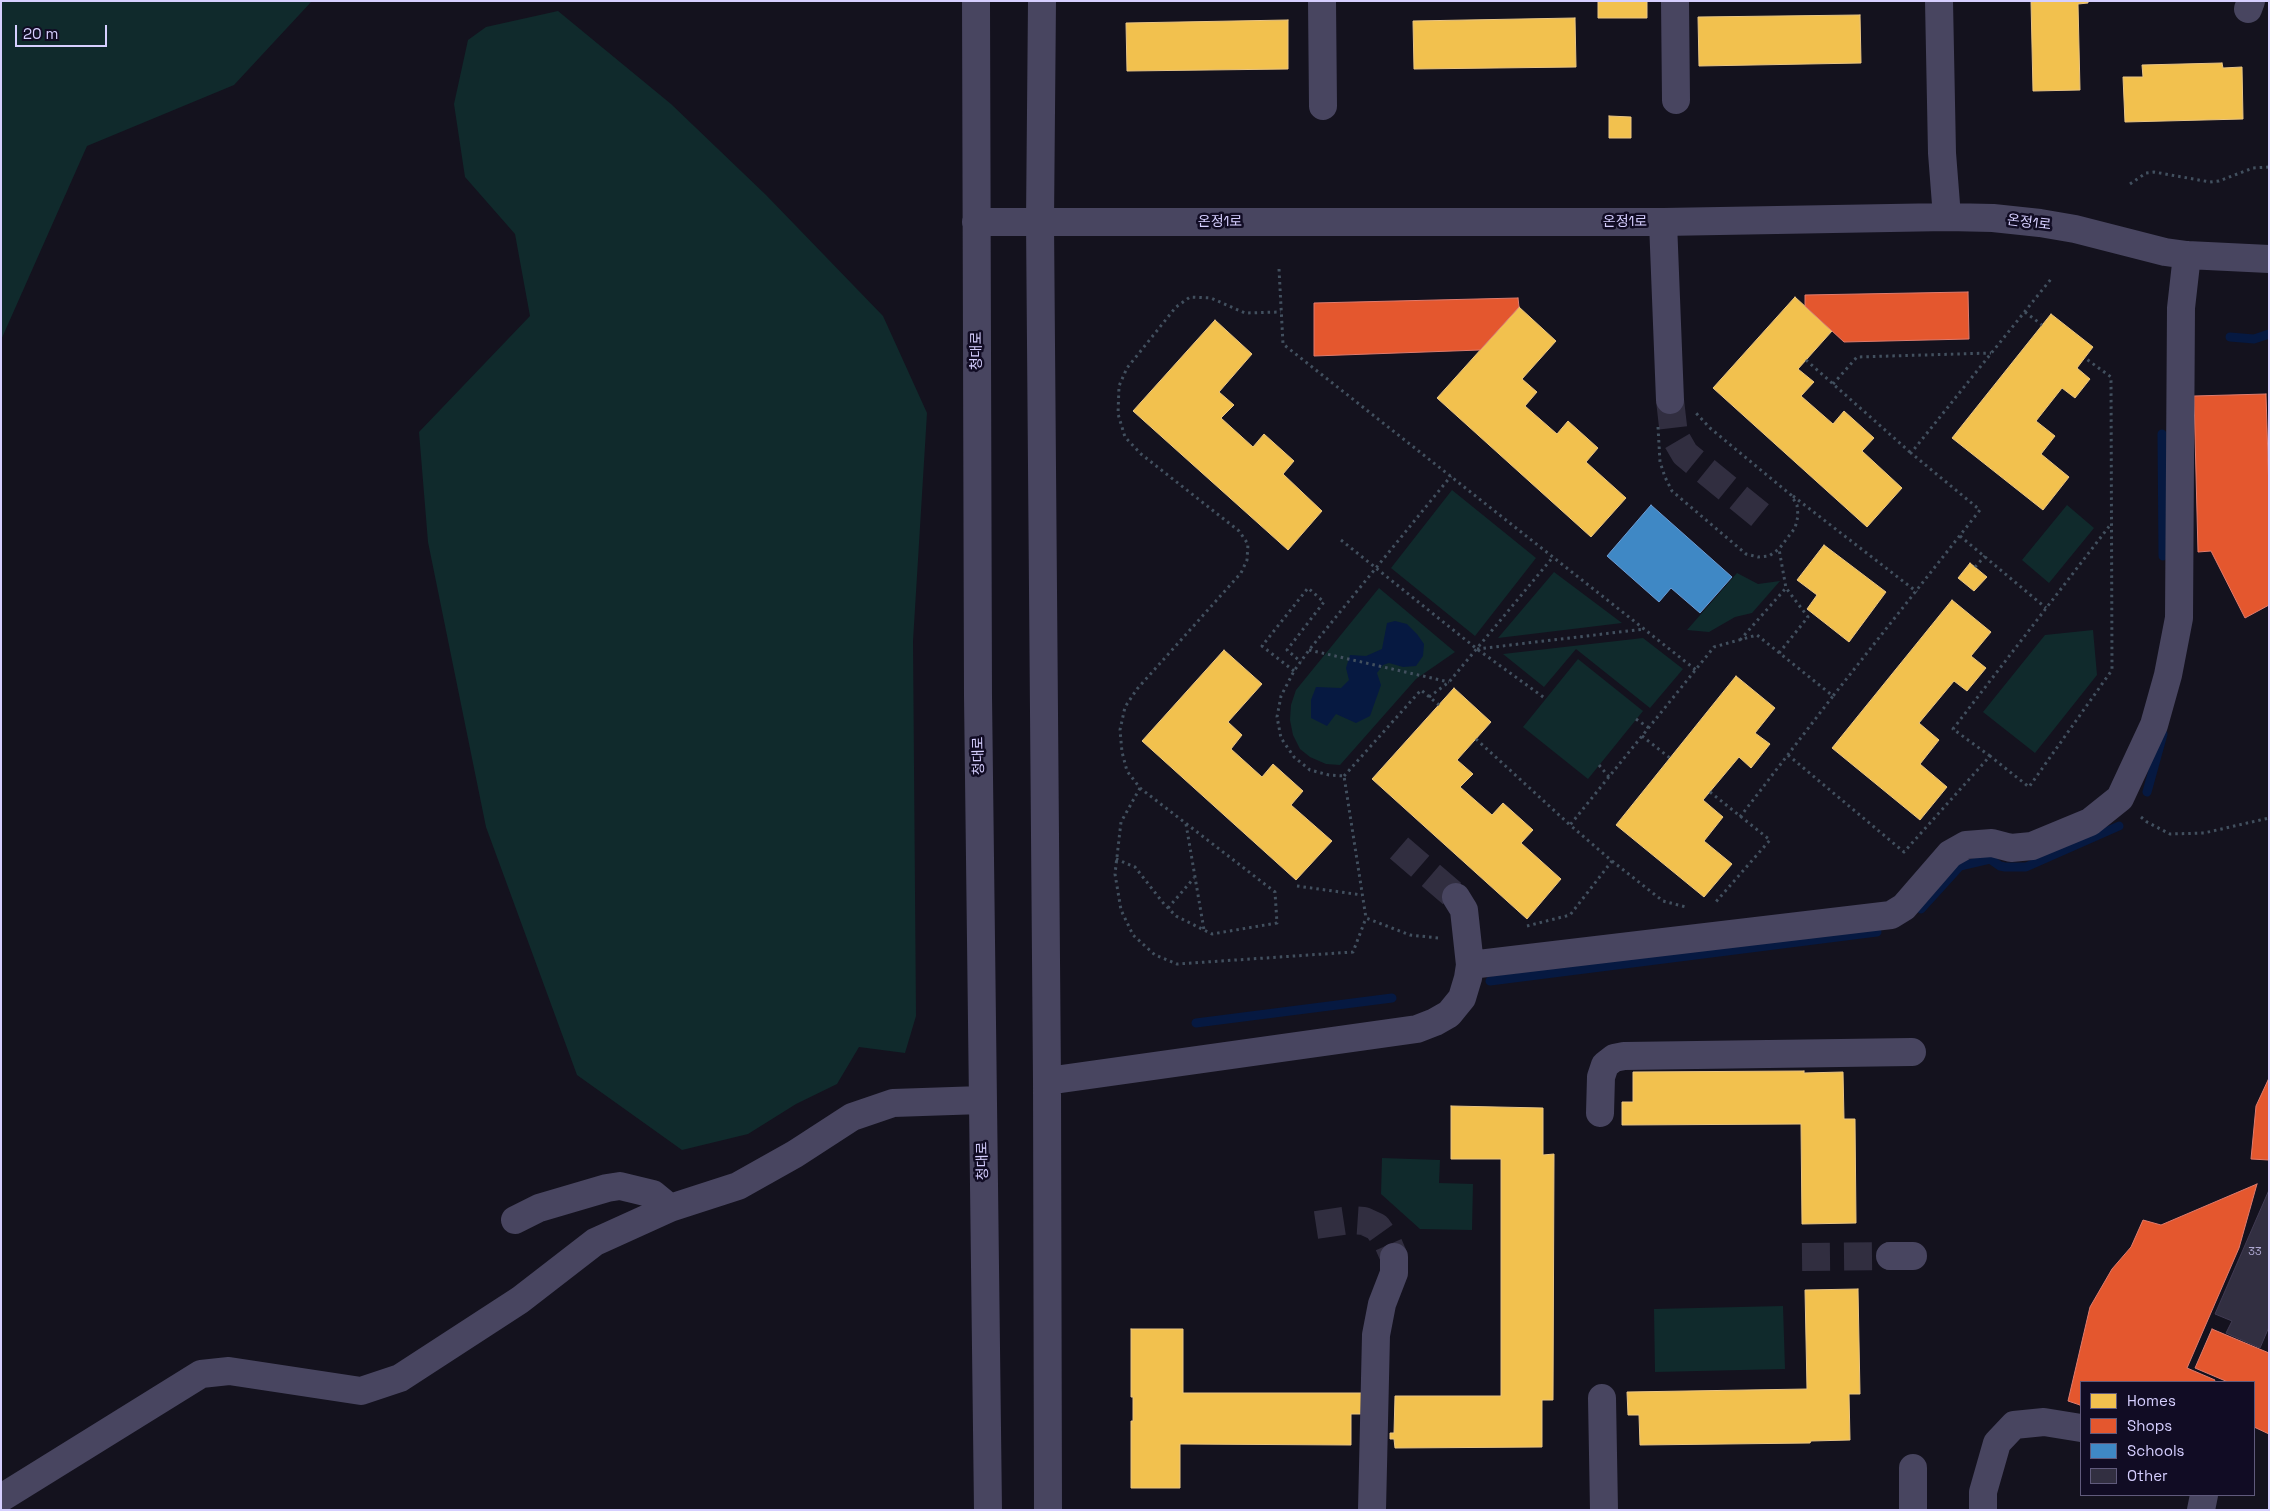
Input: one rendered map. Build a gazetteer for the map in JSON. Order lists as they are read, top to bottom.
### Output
{
  "streets": {
    "street": ["온정1로", "청대로"]
  },
  "crossings": [
    ["온정1로", "청대로"]
  ],
  "house_numbers": ["33"],
  "legend": [
    "Homes",
    "Shops",
    "Schools",
    "Other"
  ],
  "scale_bar": "20 m"
}
